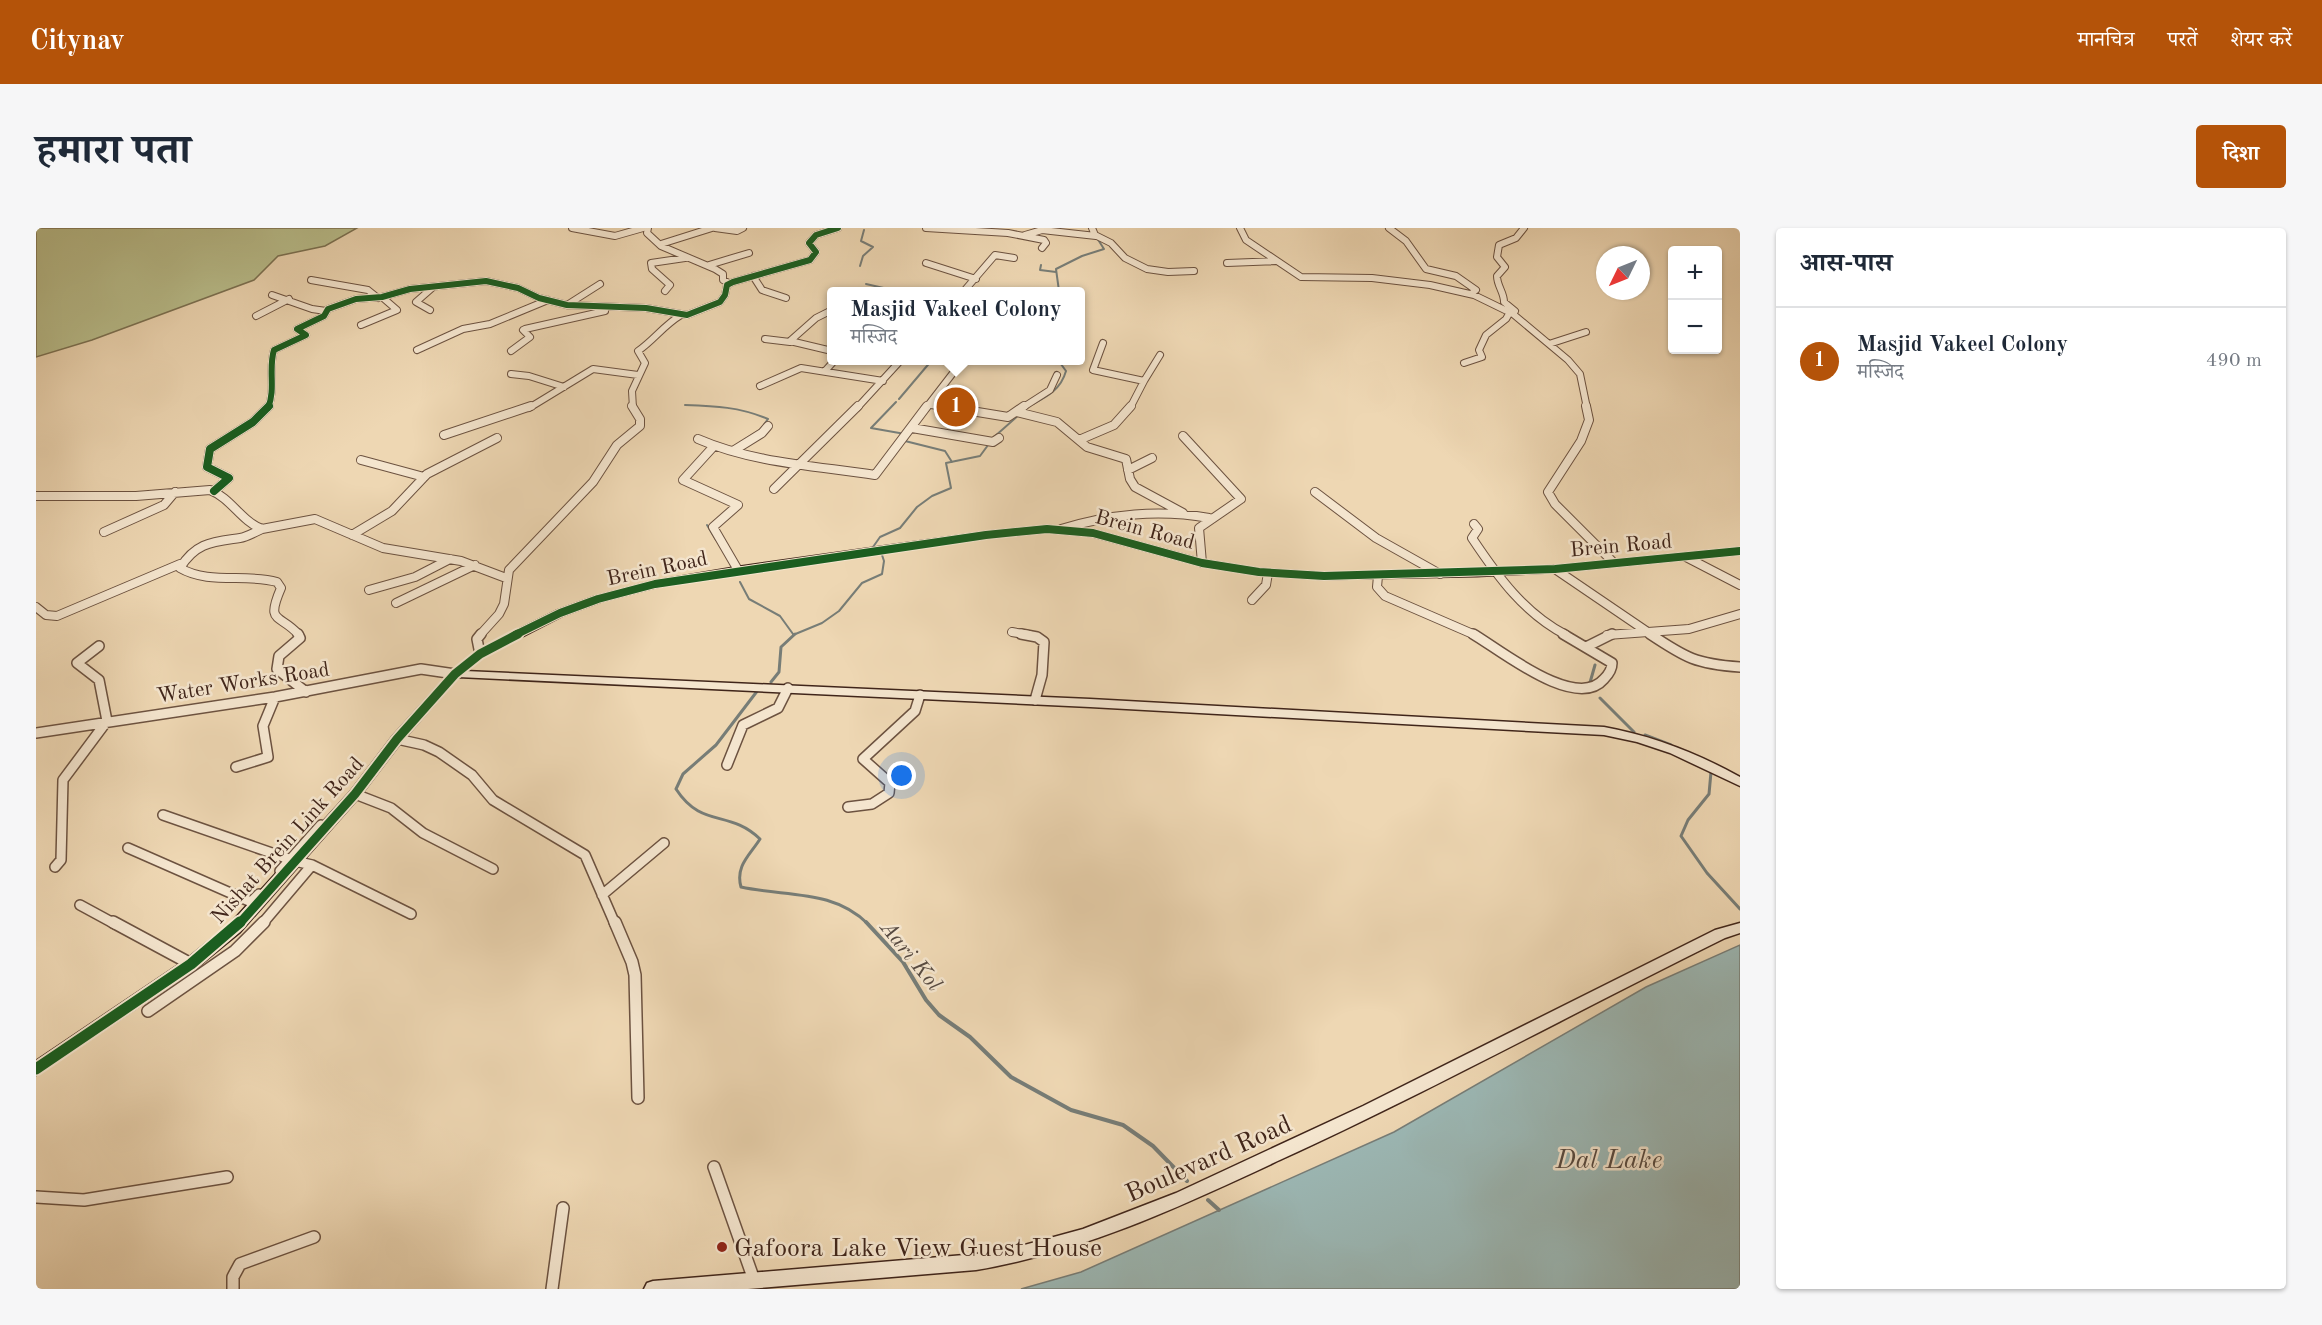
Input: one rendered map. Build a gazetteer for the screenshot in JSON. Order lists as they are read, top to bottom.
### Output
{
  "streets": {
    "street": [
      "Brein Road",
      "Water Works Road",
      "Nishat Brein Link Road",
      "Boulevard Road"
    ]
  },
  "crossings": [
    ["Brein Road", "Water Works Road"],
    ["Brein Road", "Nishat Brein Link Road"],
    ["Water Works Road", "Nishat Brein Link Road"]
  ],
  "water": ["Aari Kol", "Dal Lake"],
  "places": ["Gafoora Lake View Guest House"],
  "north": "bottom left",
  "page": {
    "header": "Citynav",
    "nav": ["मानचित्र", "परतें", "शेयर करें"],
    "title": "हमारा पता",
    "buttons": "दिशा",
    "heading": "आस-पास",
    "map_buttons": ["+", "−"],
    "popup": ["Masjid Vakeel Colony", "मस्जिद"],
    "list": [
      {
        "mark": "1",
        "name": "Masjid Vakeel Colony",
        "note": "मस्जिद",
        "value": "490 m"
      }
    ],
    "pins": "1"
  }
}
